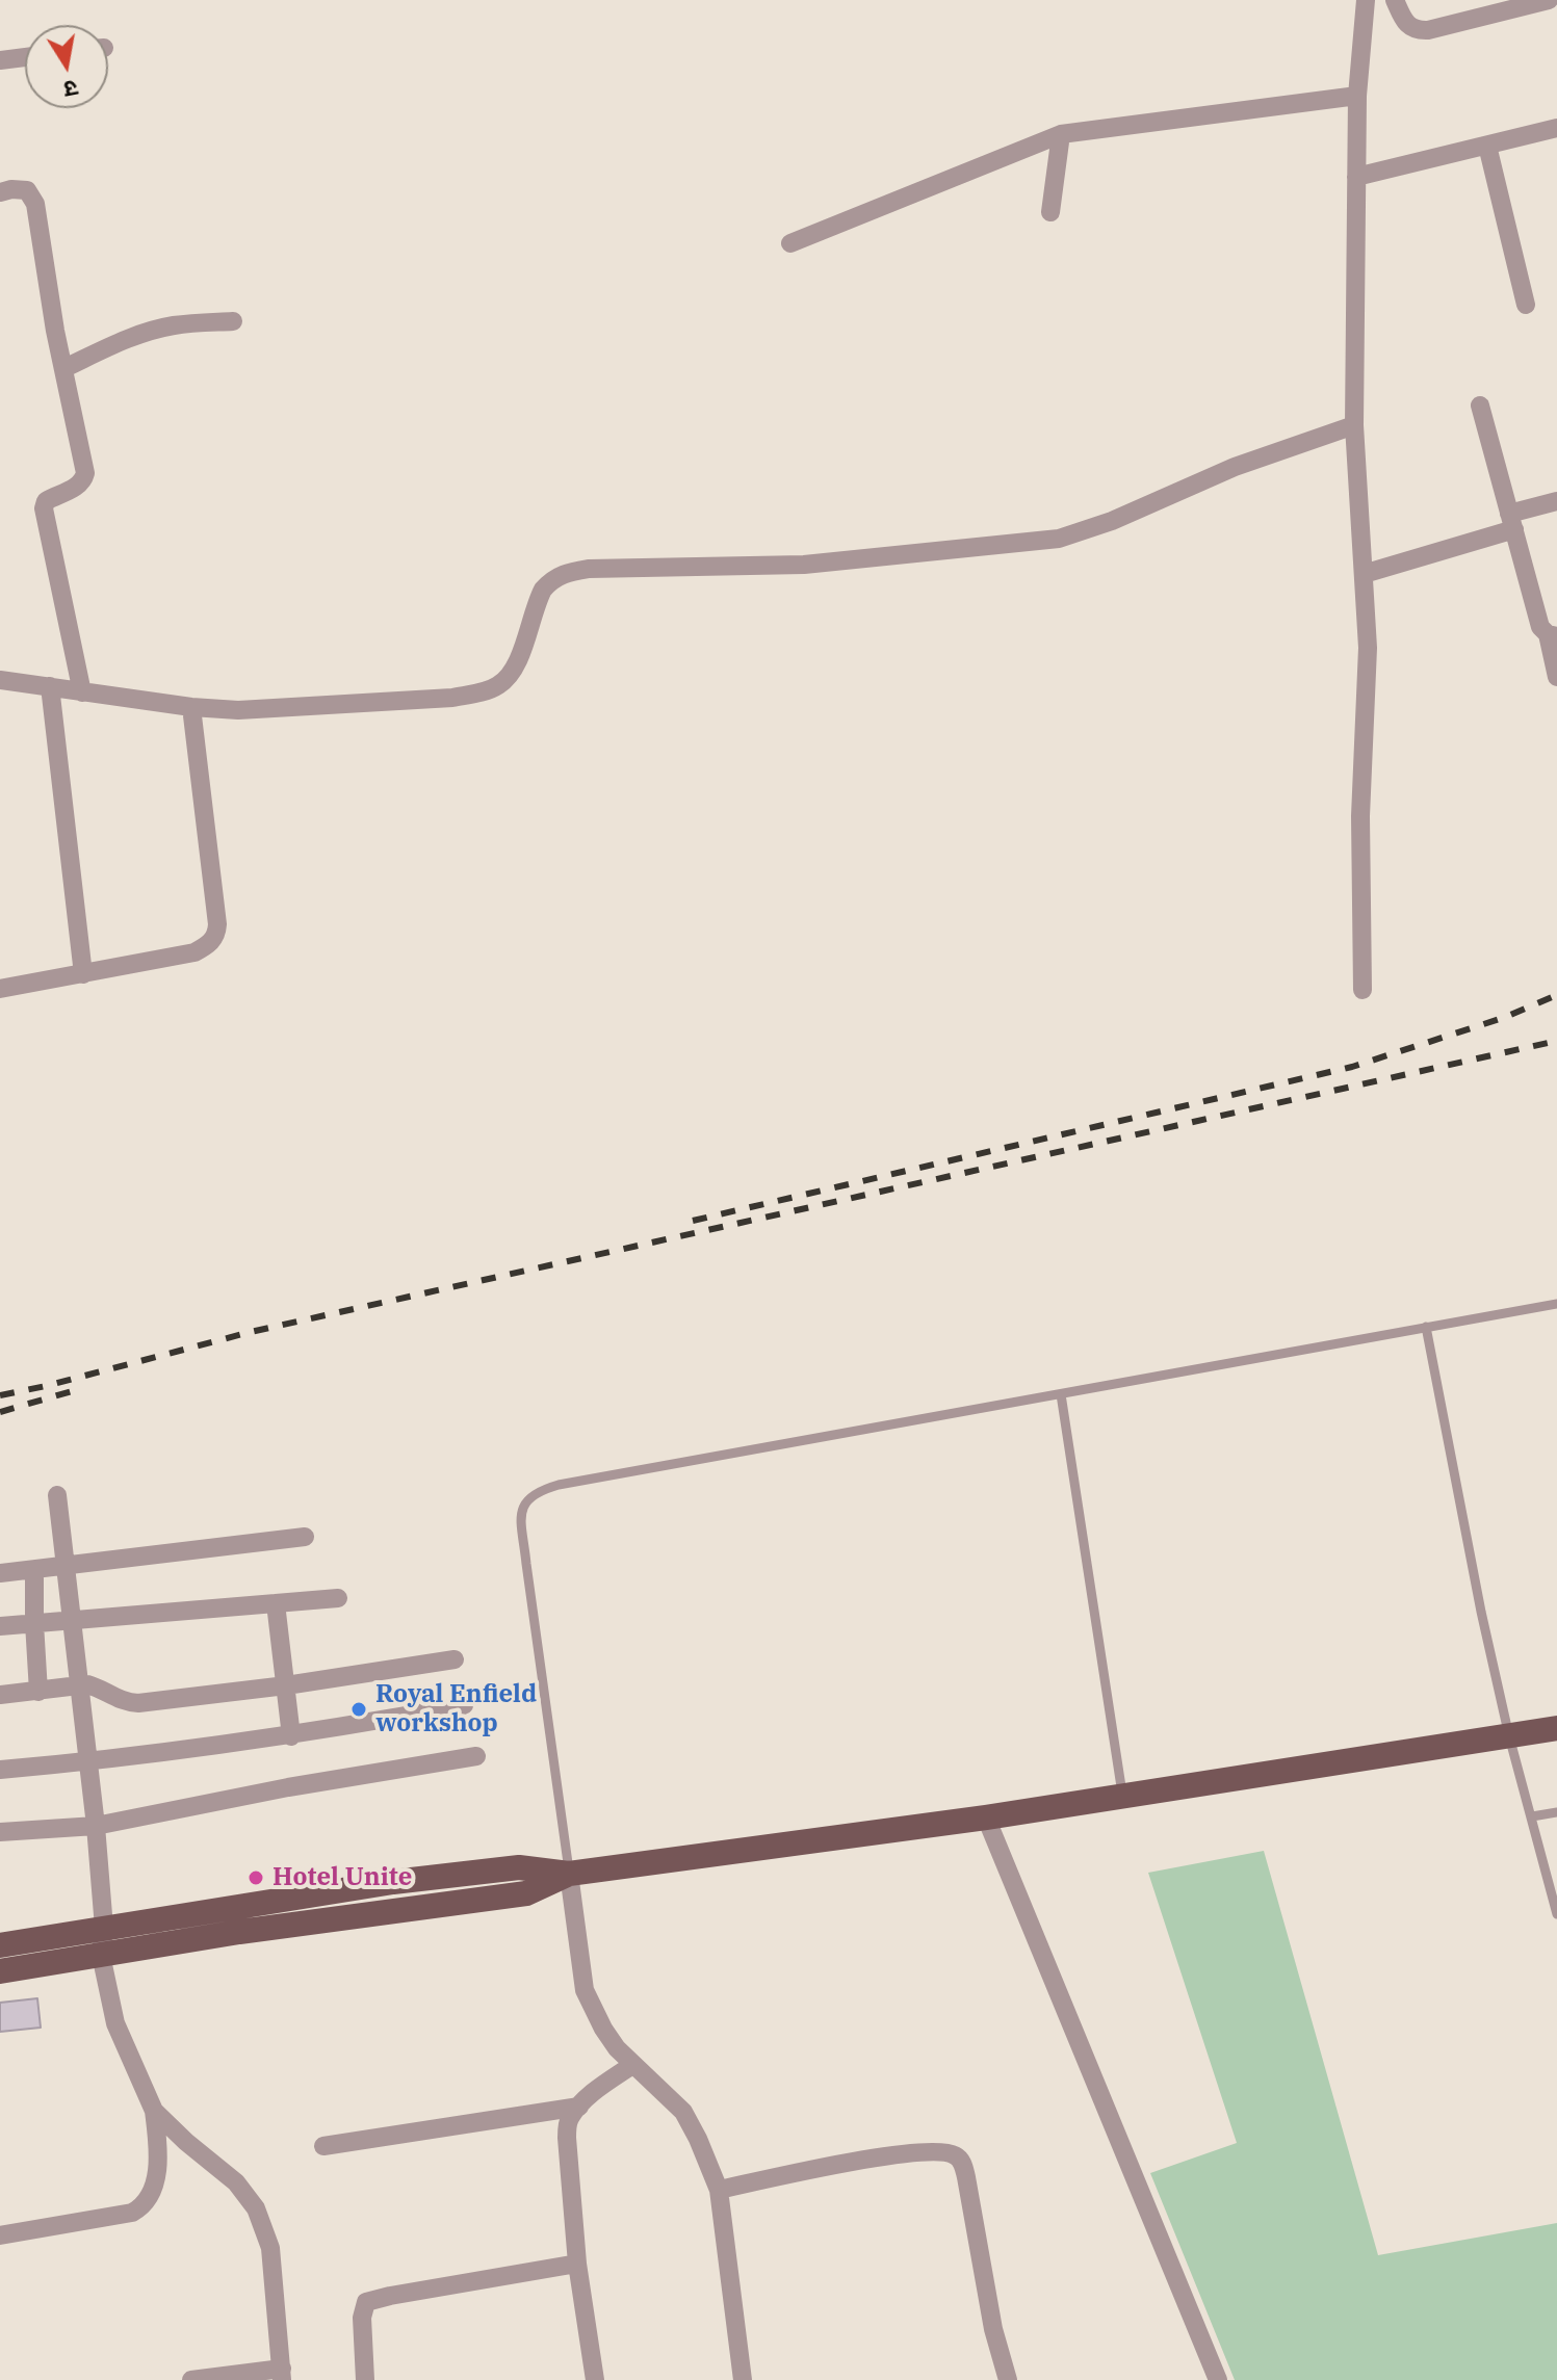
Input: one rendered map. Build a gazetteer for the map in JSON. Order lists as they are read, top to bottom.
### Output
{
  "places": ["Royal Enfield workshop", "Hotel Unite"],
  "north": "bottom"
}
